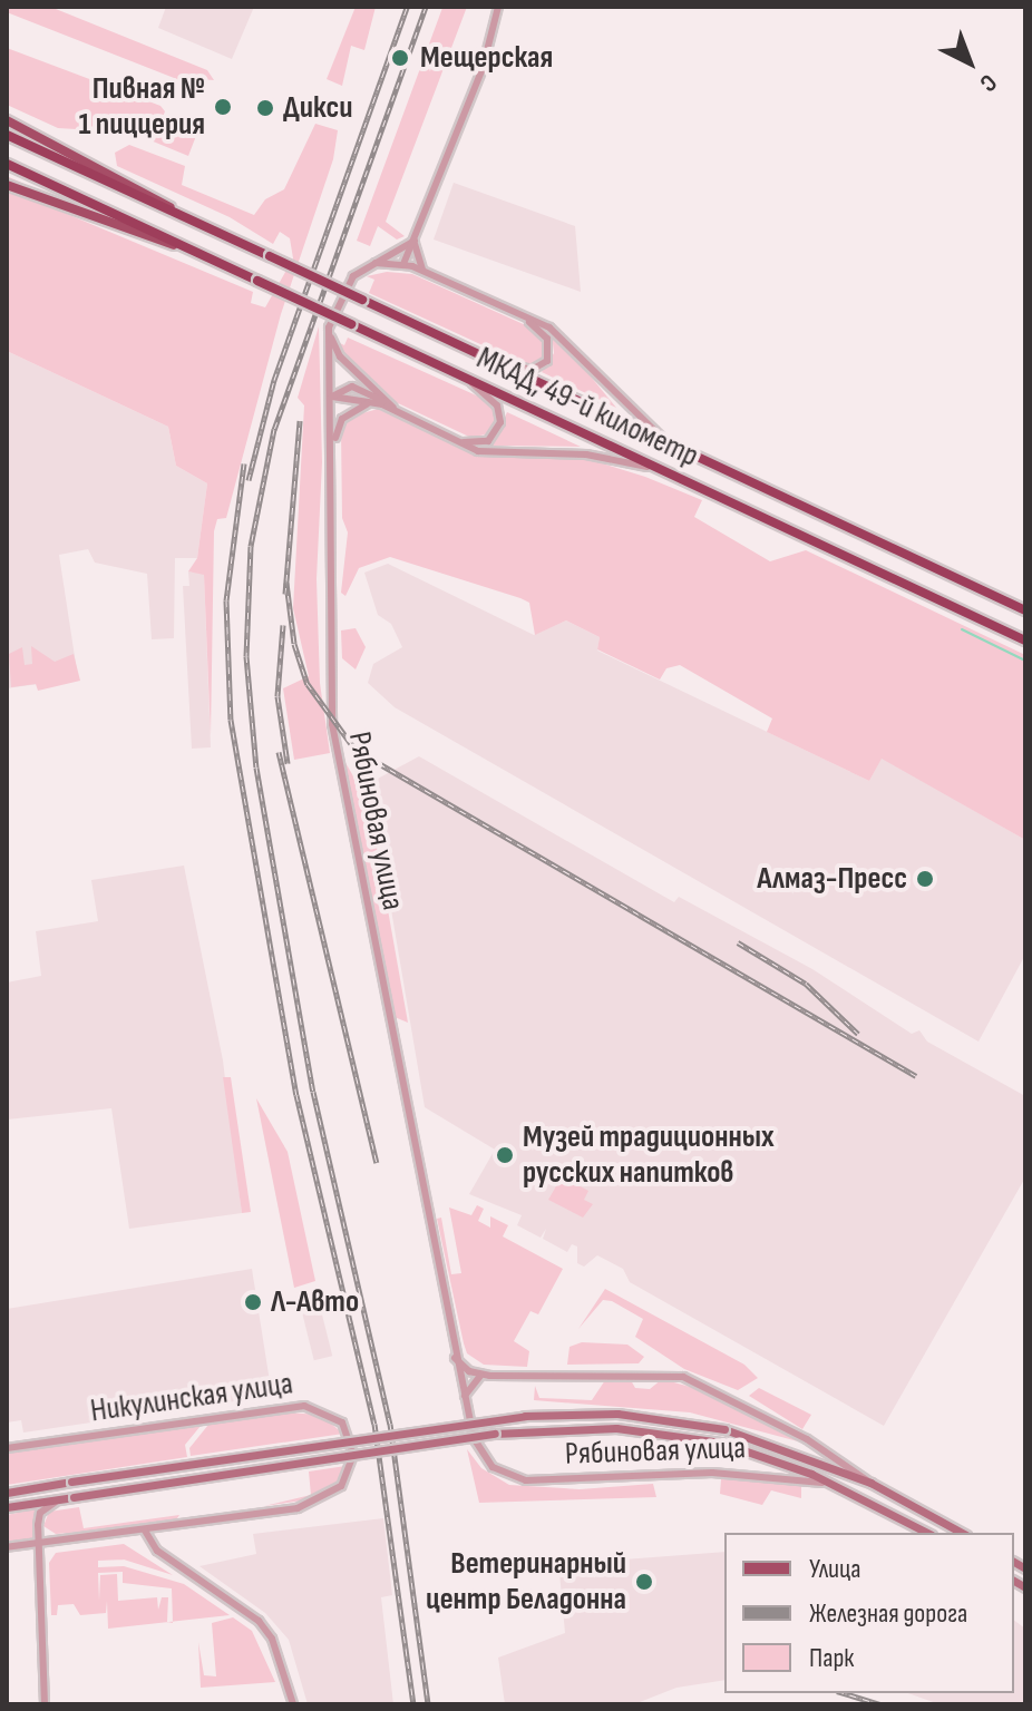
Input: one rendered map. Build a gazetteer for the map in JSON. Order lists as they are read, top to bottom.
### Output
{
  "streets": {
    "highway": ["МКАД, 49-й километр"],
    "main road": ["Рябиновая улица"],
    "street": ["Никулинская улица"]
  },
  "places": [
    "Мещерская",
    "Пивная № 1 пиццерия",
    "Дикси",
    "Алмаз-Пресс",
    "Музей традиционных русских напитков",
    "Л-Авто",
    "Ветеринарный центр Беладонна"
  ],
  "legend": ["Улица", "Железная дорога", "Парк"],
  "north": "bottom right"
}
